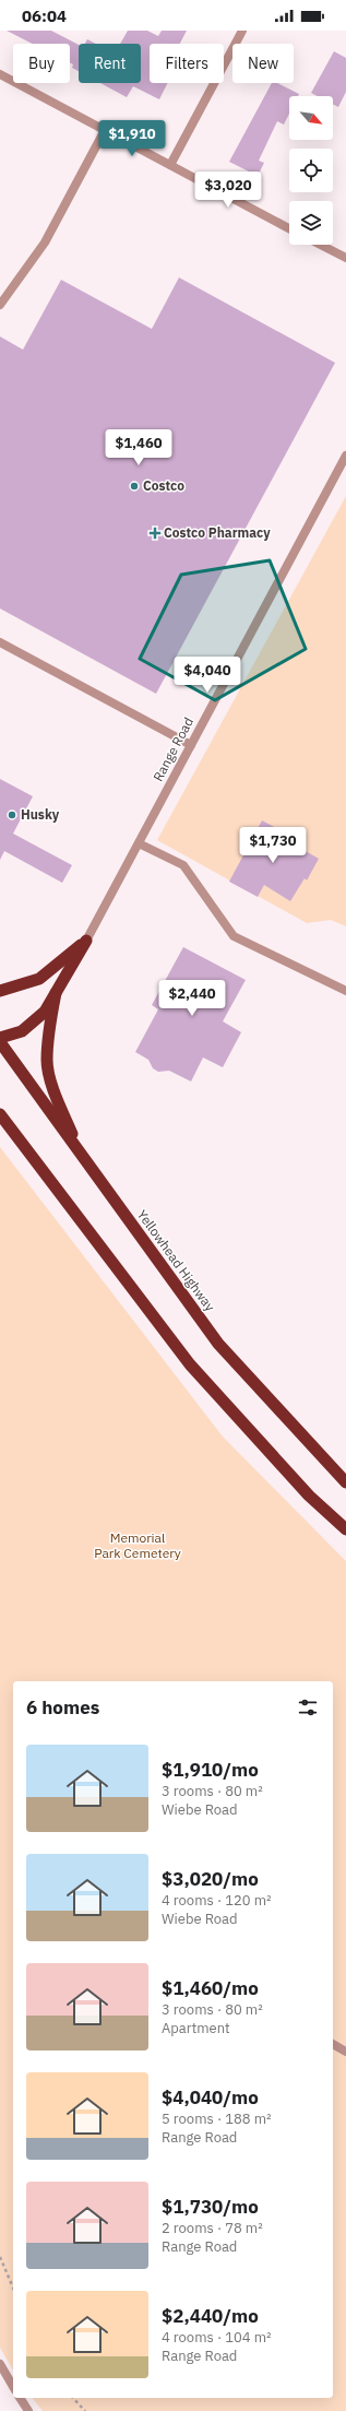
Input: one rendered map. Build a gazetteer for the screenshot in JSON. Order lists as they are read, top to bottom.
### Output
{
  "streets": {
    "highway": ["Yellowhead Highway"],
    "street": ["Range Road"]
  },
  "parks": ["Memorial Park Cemetery"],
  "places": {
    "other": ["Costco", "Husky"],
    "health": ["Costco Pharmacy"]
  },
  "north": "bottom right",
  "page": {
    "status": "06:04",
    "chip": [
      "Buy",
      "Rent",
      "Filters",
      "New"
    ],
    "price": [
      "$1,910",
      "$3,020",
      "$1,460",
      "$4,040",
      "$1,730",
      "$2,440"
    ],
    "heading": "6 homes",
    "list": [
      {
        "name": "$1,910/mo",
        "note": "3 rooms · 80 m² · Wiebe Road"
      },
      {
        "name": "$3,020/mo",
        "note": "4 rooms · 120 m² · Wiebe Road"
      },
      {
        "name": "$1,460/mo",
        "note": "3 rooms · 80 m² · Apartment"
      },
      {
        "name": "$4,040/mo",
        "note": "5 rooms · 188 m² · Range Road"
      },
      {
        "name": "$1,730/mo",
        "note": "2 rooms · 78 m² · Range Road"
      },
      {
        "name": "$2,440/mo",
        "note": "4 rooms · 104 m² · Range Road"
      }
    ]
  }
}
